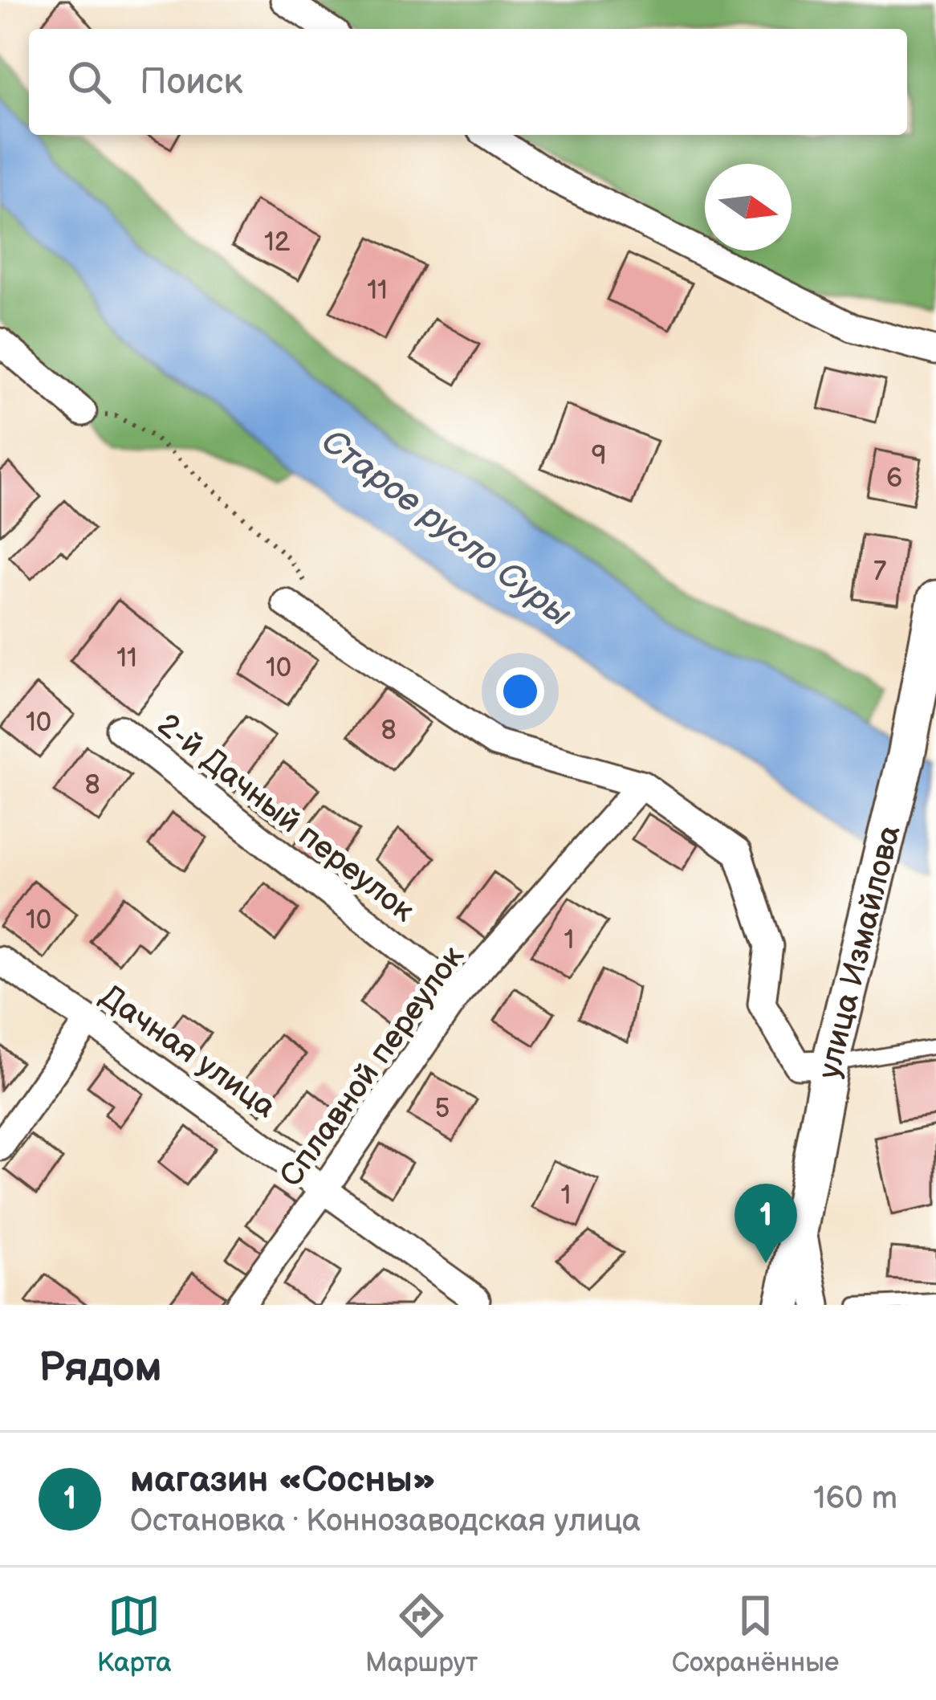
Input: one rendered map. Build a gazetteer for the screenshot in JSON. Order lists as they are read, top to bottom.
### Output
{
  "streets": {
    "main road": ["улица Измайлова"],
    "street": ["2-й Дачный переулок", "Дачная улица", "Сплавной переулок"]
  },
  "crossings": [
    ["2-й Дачный переулок", "Сплавной переулок"],
    ["Дачная улица", "Сплавной переулок"]
  ],
  "water": ["Старое русло Суры"],
  "house_numbers": [
    "12",
    "11",
    "9",
    "6",
    "7",
    "11",
    "10",
    "10",
    "8",
    "8",
    "10",
    "1",
    "5",
    "1"
  ],
  "north": "right",
  "page": {
    "search": "Поиск",
    "pins": "1",
    "heading": "Рядом",
    "list": [
      {
        "mark": "1",
        "name": "магазин «Сосны»",
        "note": "Остановка · Коннозаводская улица",
        "value": "160 m"
      }
    ],
    "nav": ["Карта", "Маршрут", "Сохранённые"]
  }
}
